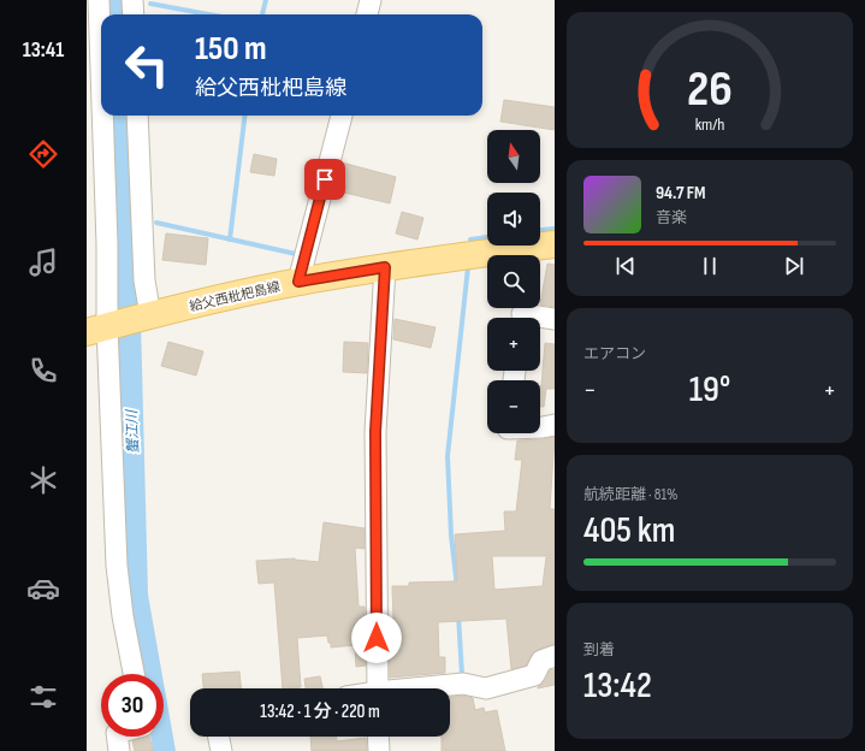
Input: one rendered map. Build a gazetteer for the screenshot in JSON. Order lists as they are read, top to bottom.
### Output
{
  "streets": {
    "main road": ["給父西枇杷島線"]
  },
  "water": ["蟹江川"],
  "north": "top",
  "page": {
    "tabs": "13:41",
    "turn": ["150 m", "給父西枇杷島線"],
    "map_buttons": ["+", "−"],
    "song": ["94.7 FM", "音楽"],
    "tile": [
      "エアコン",
      ["航続距離 · 81%", "405 km"],
      ["到着", "13:42"]
    ],
    "heat": ["−", "19°", "+"],
    "limit": "30",
    "trip": "13:42 · 1 分 · 220 m",
    "gauge": ["26", "km/h"]
  }
}
